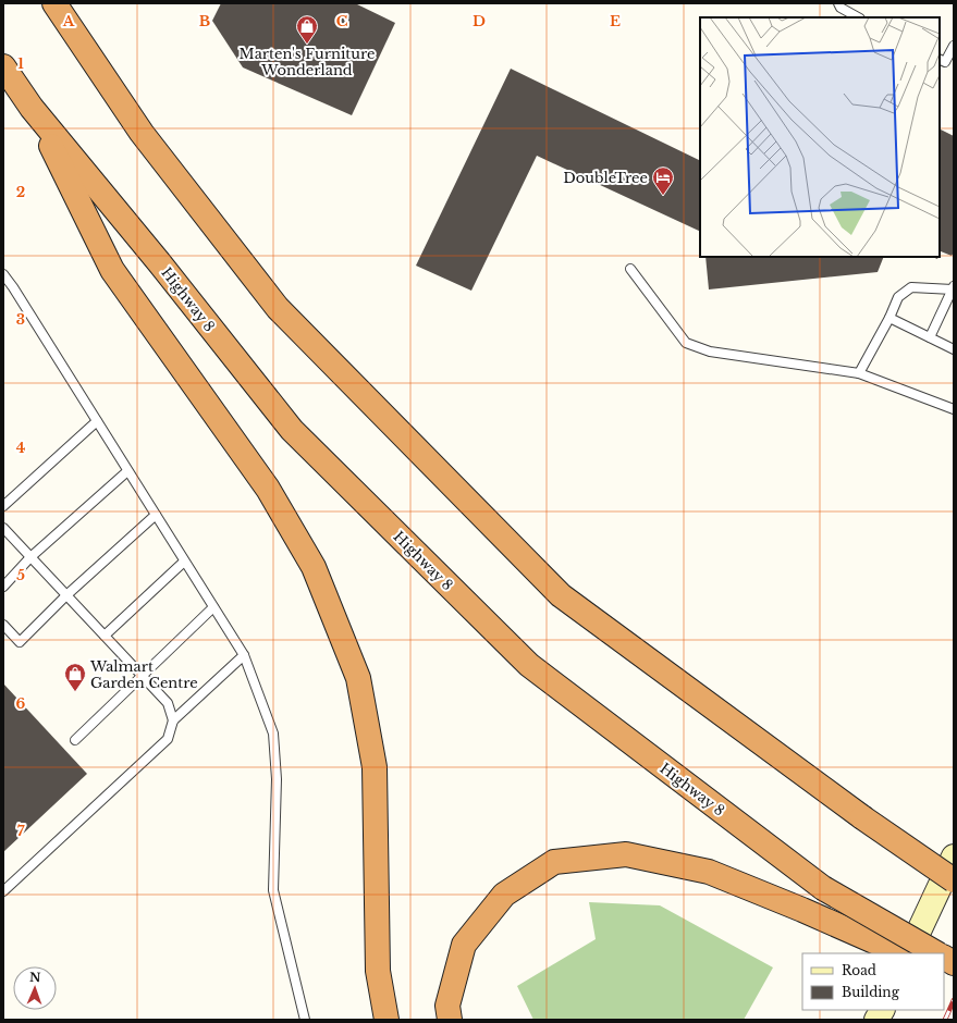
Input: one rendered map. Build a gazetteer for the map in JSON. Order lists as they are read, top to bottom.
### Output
{
  "streets": {
    "highway": ["Highway 8"]
  },
  "places": {
    "shop": ["Marten's Furniture Wonderland", "Walmart Garden Centre"],
    "hotel": ["DoubleTree"]
  },
  "legend": ["Road", "Building"],
  "north": "top",
  "grid": {
    "columns": [
      "A",
      "B",
      "C",
      "D",
      "E"
    ],
    "rows": [
      "1",
      "2",
      "3",
      "4",
      "5",
      "6",
      "7"
    ]
  }
}
